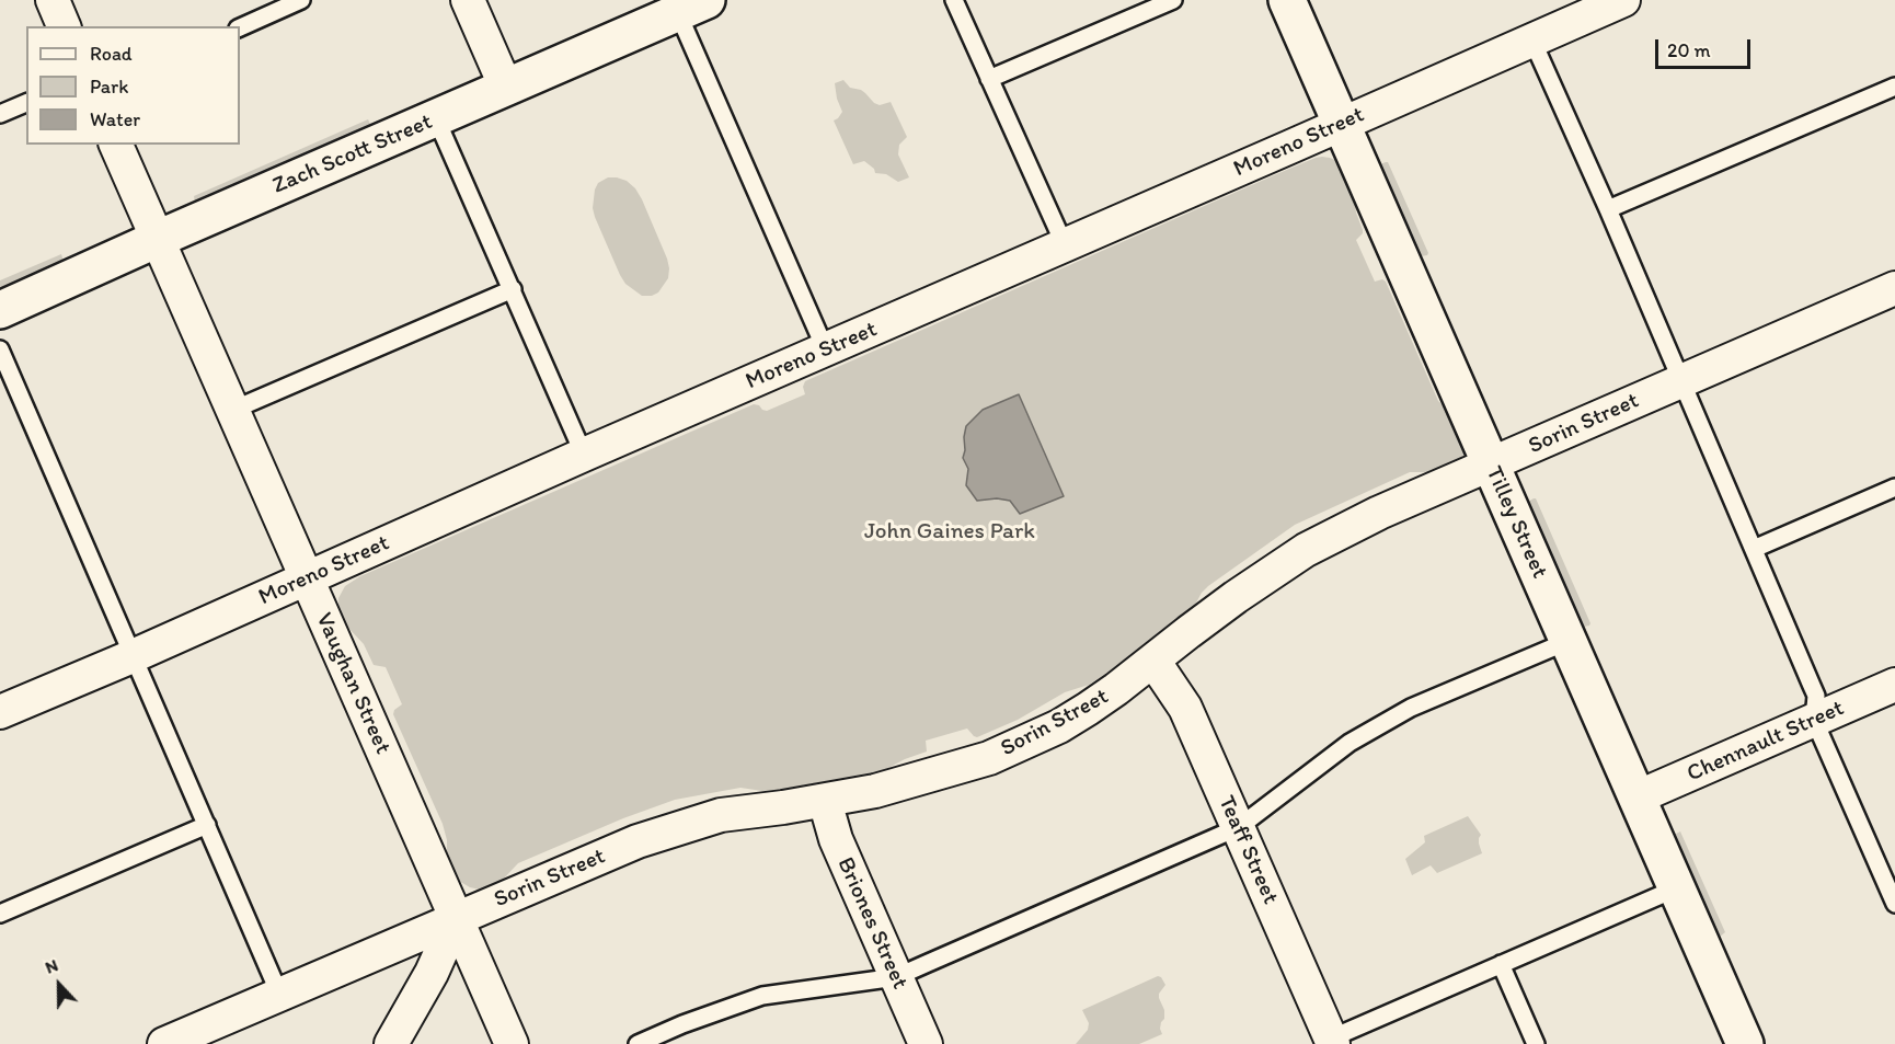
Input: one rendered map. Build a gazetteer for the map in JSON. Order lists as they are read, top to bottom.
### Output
{
  "streets": {
    "street": [
      "Moreno Street",
      "Zach Scott Street",
      "Sorin Street",
      "Tilley Street",
      "Vaughan Street",
      "Chennault Street",
      "Teaff Street",
      "Briones Street"
    ]
  },
  "crossings": [
    ["Moreno Street", "Tilley Street"],
    ["Moreno Street", "Vaughan Street"],
    ["Zach Scott Street", "Vaughan Street"],
    ["Sorin Street", "Tilley Street"],
    ["Sorin Street", "Vaughan Street"],
    ["Sorin Street", "Teaff Street"],
    ["Sorin Street", "Briones Street"],
    ["Tilley Street", "Chennault Street"]
  ],
  "parks": ["John Gaines Park"],
  "legend": ["Road", "Park", "Water"],
  "scale_bar": "20 m",
  "north": "top"
}
